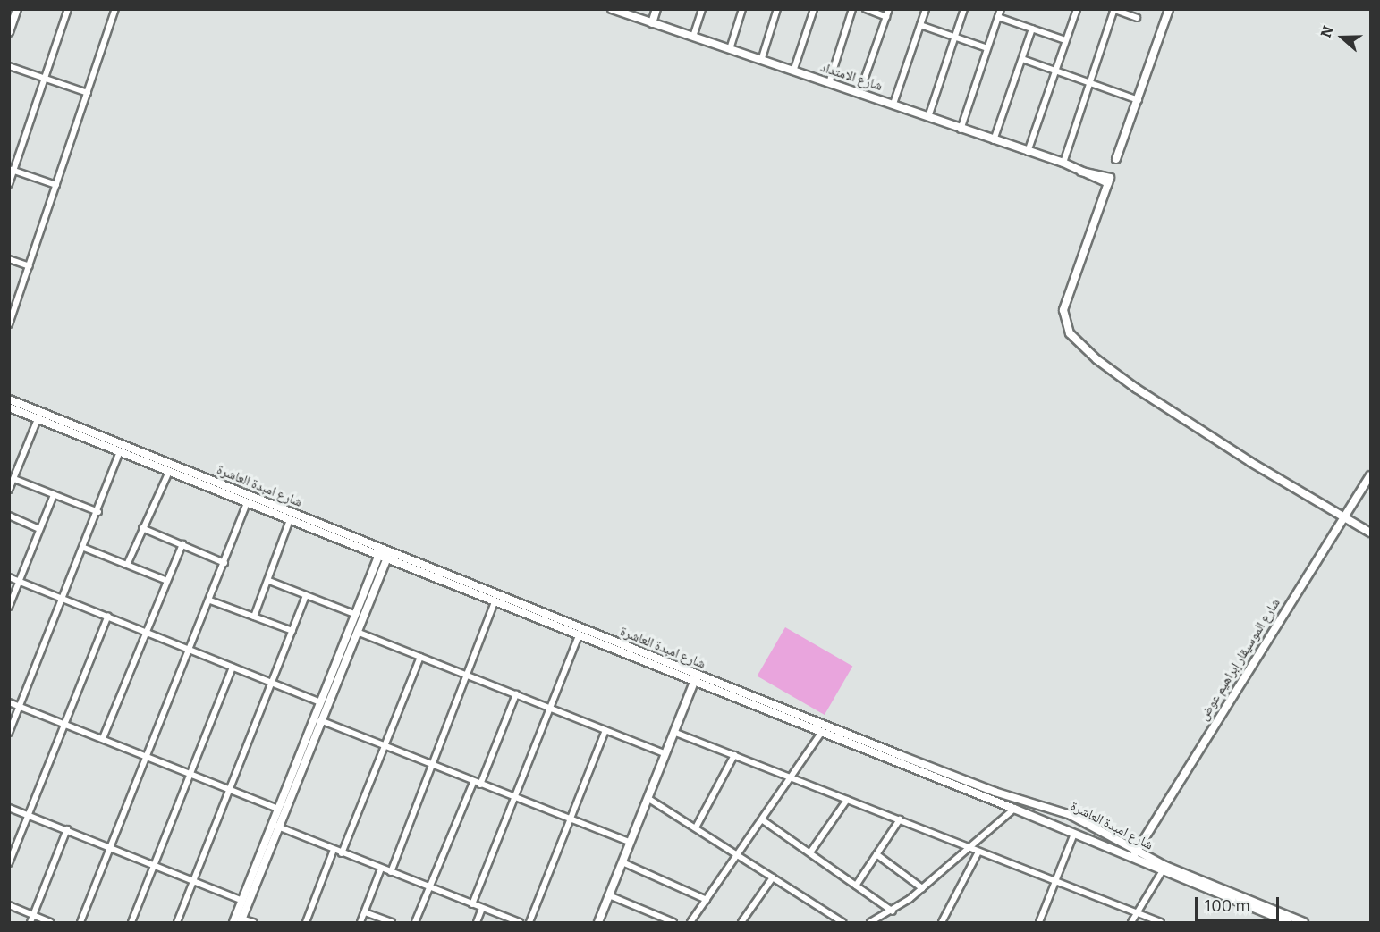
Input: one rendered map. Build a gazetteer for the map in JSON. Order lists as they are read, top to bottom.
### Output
{
  "streets": {
    "main road": ["شارع الامتداد", "شارع امبدة العاشرة", "شارع الموسيقار إبراهيم عوض"]
  },
  "crossings": [
    ["شارع الامتداد", "شارع الموسيقار إبراهيم عوض"],
    ["شارع امبدة العاشرة", "شارع الموسيقار إبراهيم عوض"]
  ],
  "scale_bar": "100 m",
  "north": "left"
}
